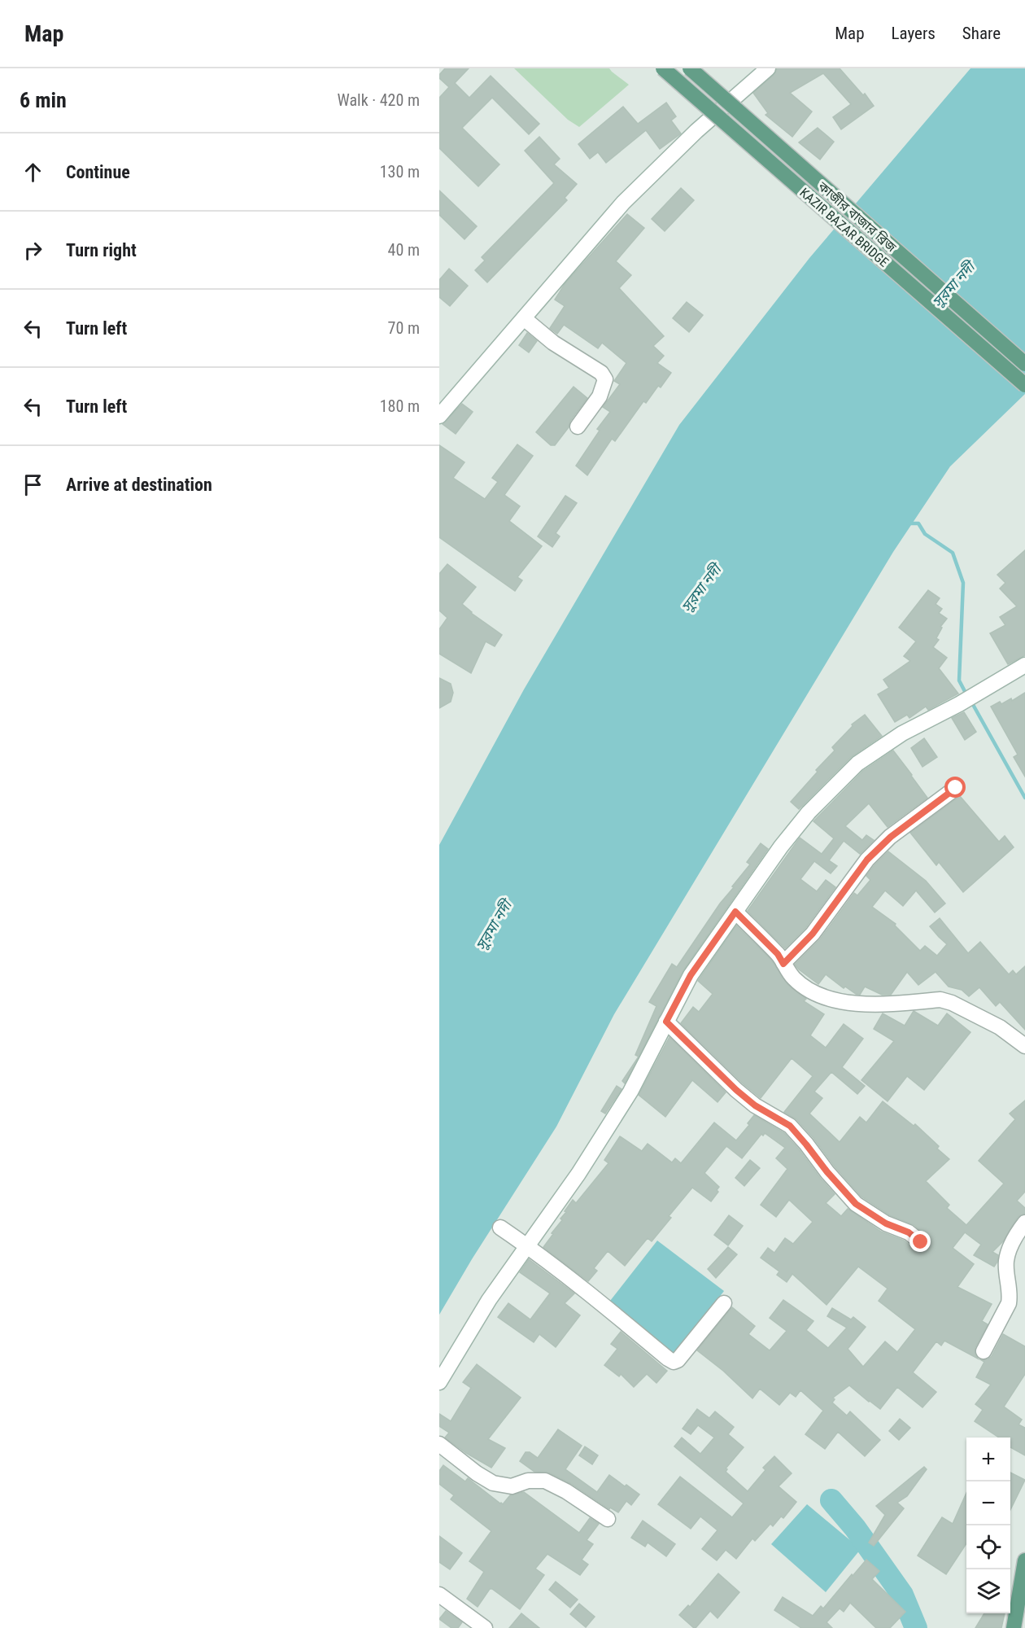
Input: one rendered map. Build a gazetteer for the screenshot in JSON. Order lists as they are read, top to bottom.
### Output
{
  "streets": {
    "main road": ["কাজীর বাজার ব্রিজ", "KAZIR BAZAR BRIDGE"]
  },
  "water": ["সুরমা নদী"],
  "page": {
    "header": "Map",
    "nav": ["Map", "Layers", "Share"],
    "heading": ["6 min", "Walk · 420 m"],
    "list": [
      ["Continue", "130 m"],
      ["Turn right", "40 m"],
      ["Turn left", "70 m"],
      ["Turn left", "180 m"],
      "Arrive at destination"
    ],
    "map_buttons": ["+", "−"]
  }
}
